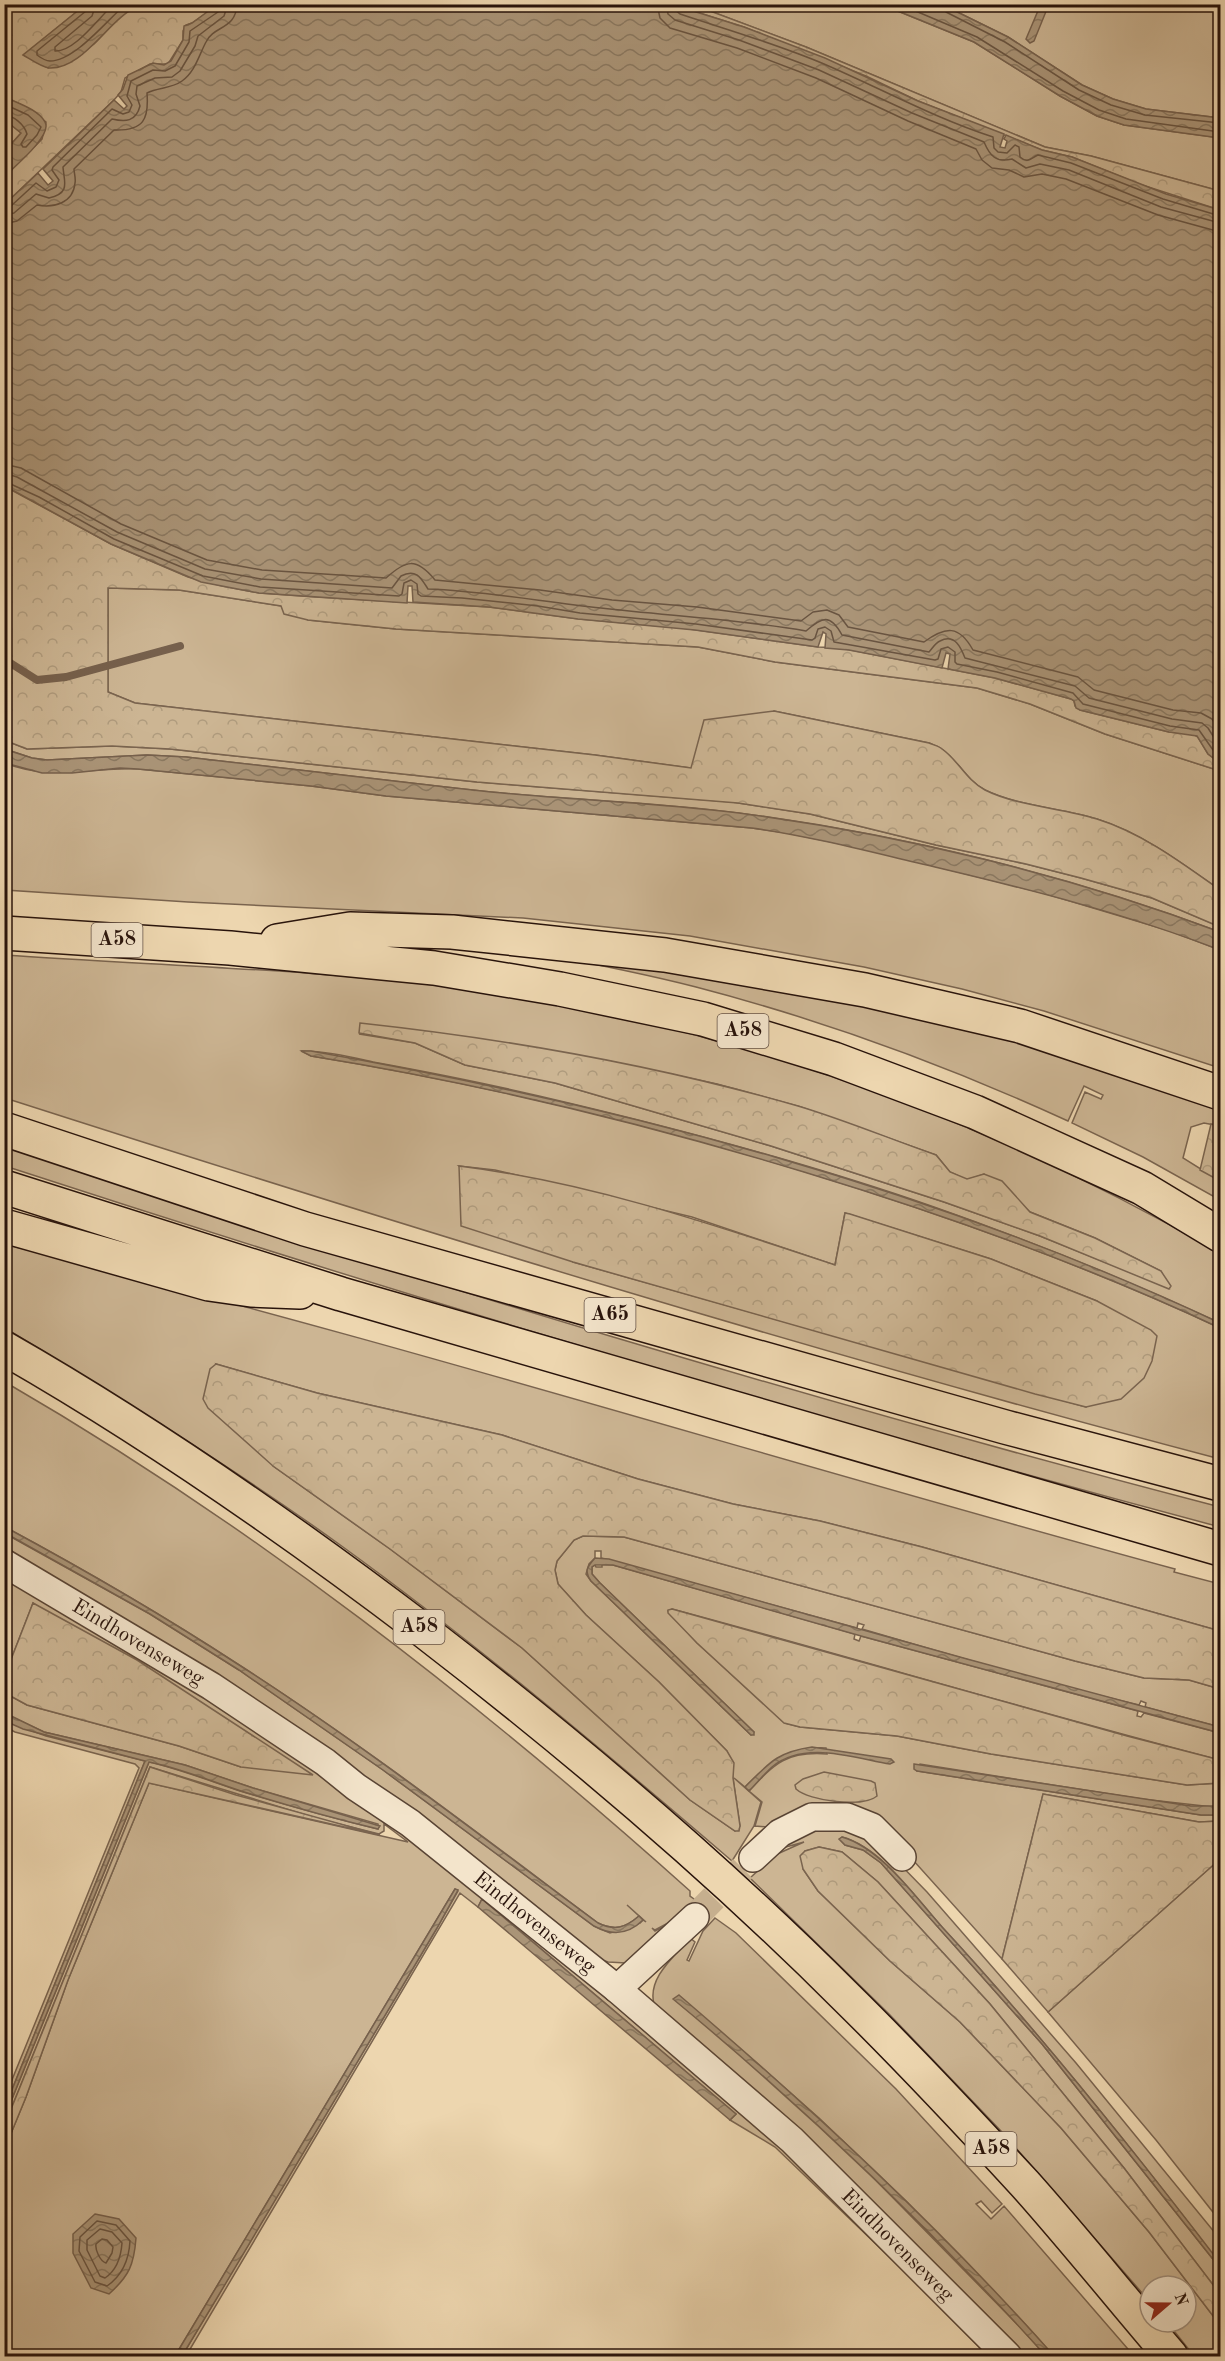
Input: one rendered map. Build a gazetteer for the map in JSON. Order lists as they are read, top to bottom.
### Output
{
  "streets": {
    "highway": ["A58", "A65"],
    "street": ["Eindhovenseweg"]
  },
  "north": "right"
}
